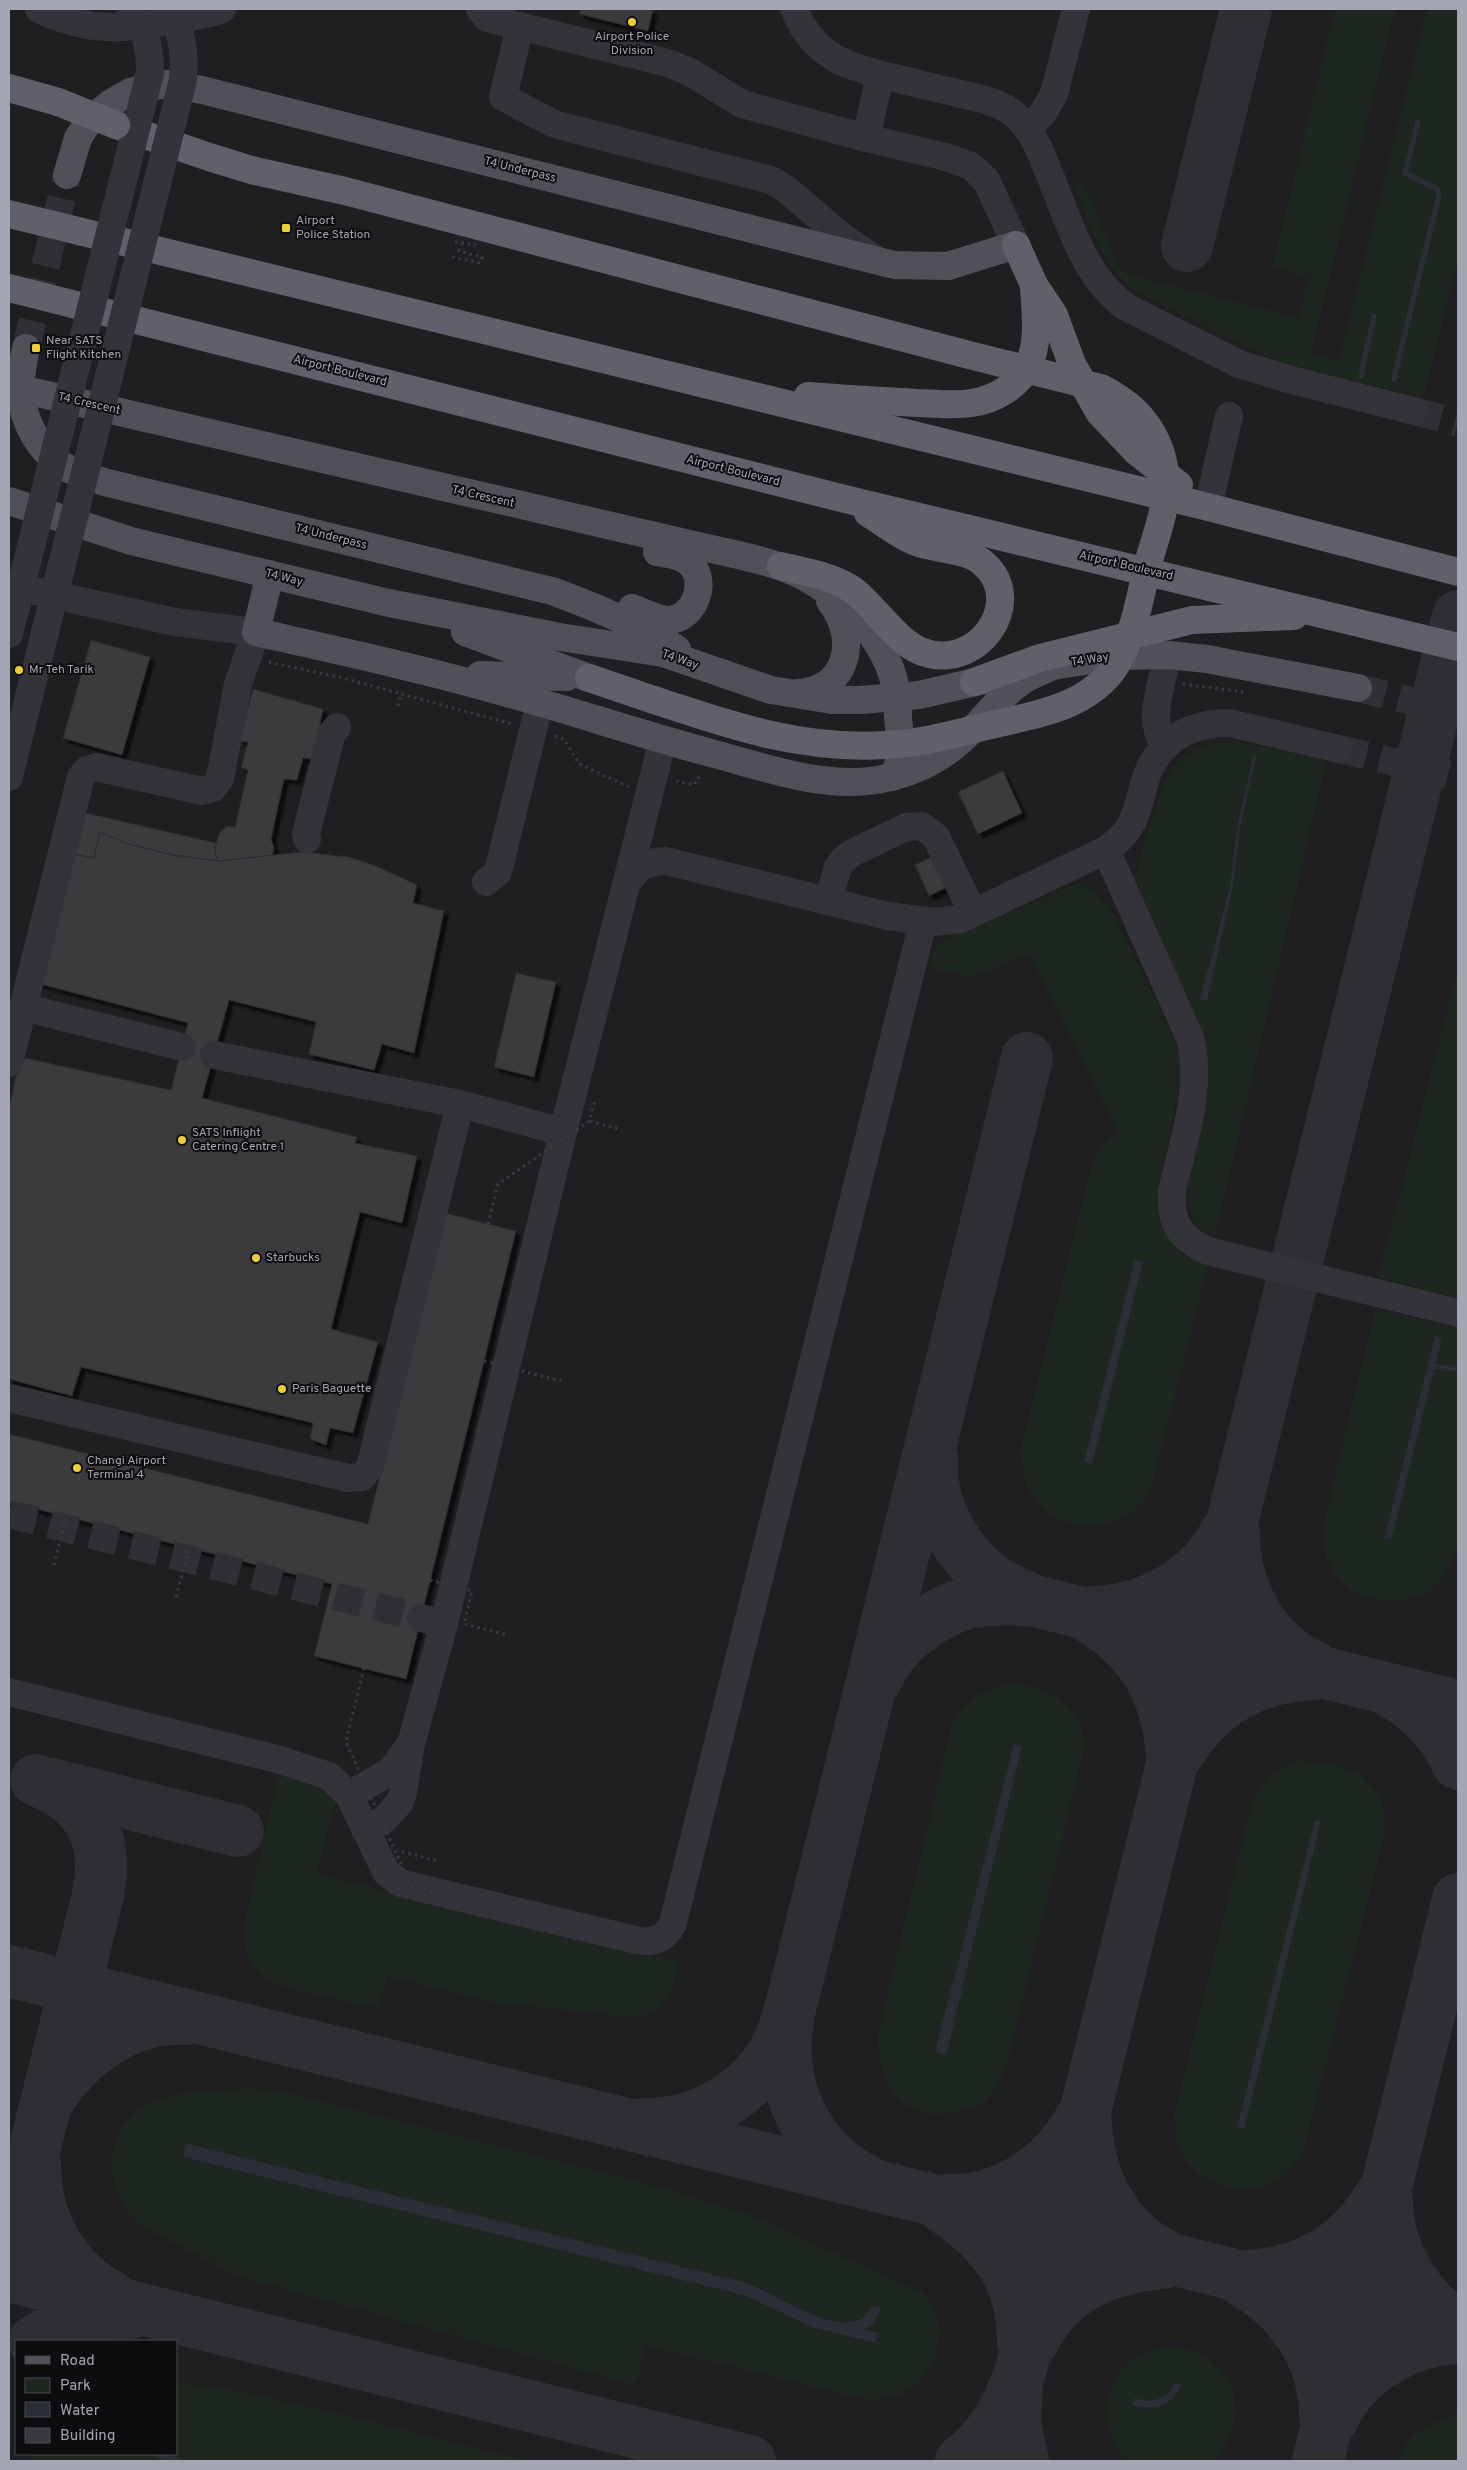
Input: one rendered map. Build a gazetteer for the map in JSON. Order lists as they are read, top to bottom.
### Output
{
  "streets": {
    "highway": ["Airport Boulevard"],
    "main road": ["T4 Underpass", "T4 Crescent", "T4 Way"]
  },
  "crossings": [
    ["T4 Underpass", "T4 Way"],
    ["T4 Crescent", "T4 Way"]
  ],
  "places": {
    "other": [
      "Airport Police Division",
      "Mr Teh Tarik",
      "SATS Inflight Catering Centre 1",
      "Starbucks",
      "Paris Baguette",
      "Changi Airport Terminal 4"
    ],
    "transit": ["Airport Police Station", "Near SATS Flight Kitchen"]
  },
  "legend": [
    "Road",
    "Park",
    "Water",
    "Building"
  ]
}
